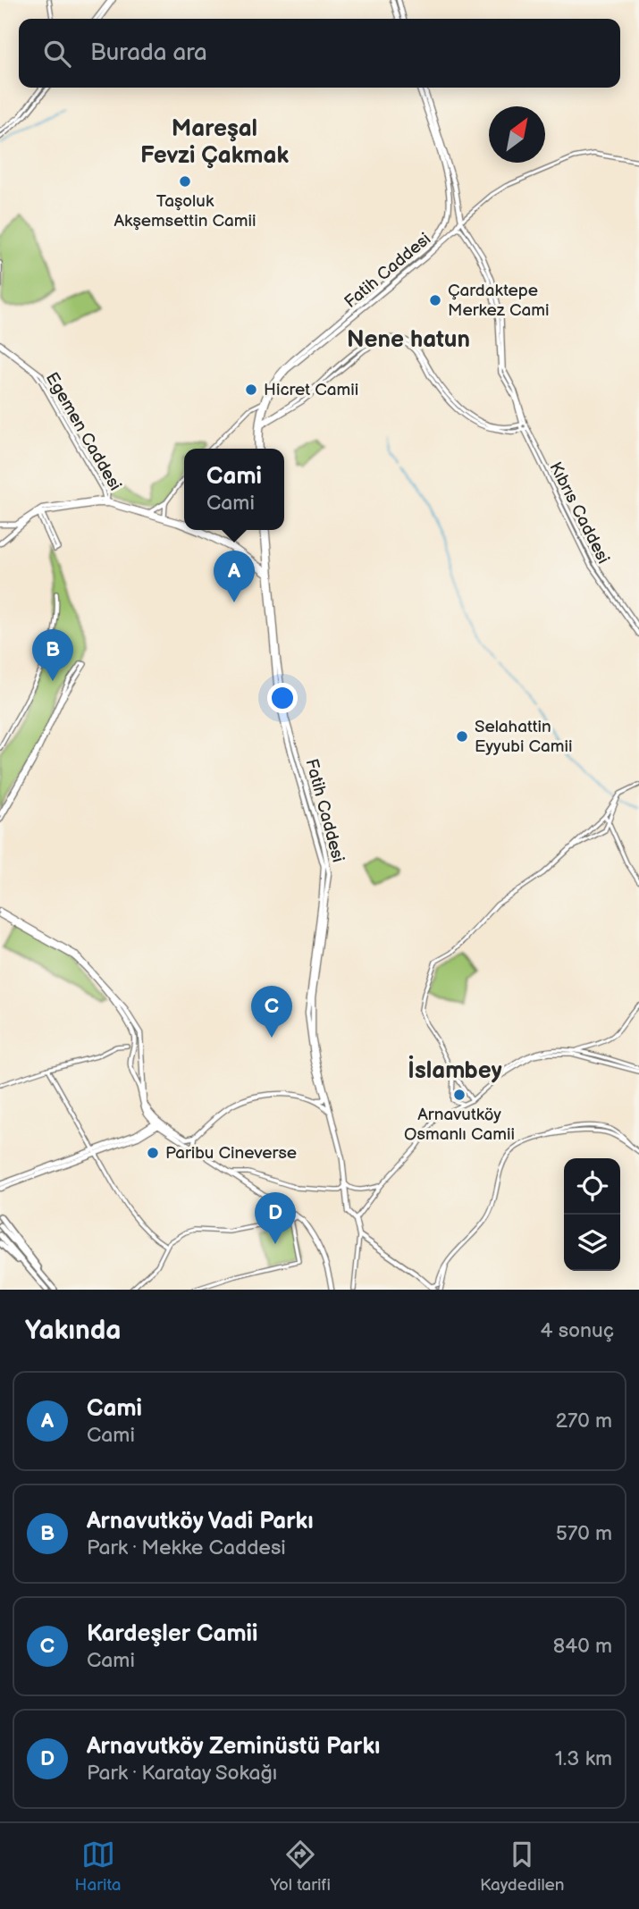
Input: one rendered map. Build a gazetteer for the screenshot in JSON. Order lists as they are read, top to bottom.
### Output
{
  "streets": {
    "main road": ["Fatih Caddesi", "Egemen Caddesi", "Kıbrıs Caddesi"]
  },
  "crossings": [
    ["Fatih Caddesi", "Kıbrıs Caddesi"]
  ],
  "districts": ["Mareşal Fevzi Çakmak", "Nene hatun", "İslambey"],
  "places": [
    "Taşoluk Akşemsettin Camii",
    "Çardaktepe Merkez Cami",
    "Hicret Camii",
    "Selahattin Eyyubi Camii",
    "Arnavutköy Osmanlı Camii",
    "Paribu Cineverse"
  ],
  "north": "top right",
  "page": {
    "search": "Burada ara",
    "popup": ["Cami", "Cami"],
    "pins": [
      "A",
      "B",
      "C",
      "D"
    ],
    "heading": ["Yakında", "4 sonuç"],
    "list": [
      {
        "mark": "A",
        "name": "Cami",
        "note": "Cami",
        "value": "270 m"
      },
      {
        "mark": "B",
        "name": "Arnavutköy Vadi Parkı",
        "note": "Park · Mekke Caddesi",
        "value": "570 m"
      },
      {
        "mark": "C",
        "name": "Kardeşler Camii",
        "note": "Cami",
        "value": "840 m"
      },
      {
        "mark": "D",
        "name": "Arnavutköy Zeminüstü Parkı",
        "note": "Park · Karatay Sokağı",
        "value": "1.3 km"
      }
    ],
    "nav": ["Harita", "Yol tarifi", "Kaydedilen"]
  }
}
